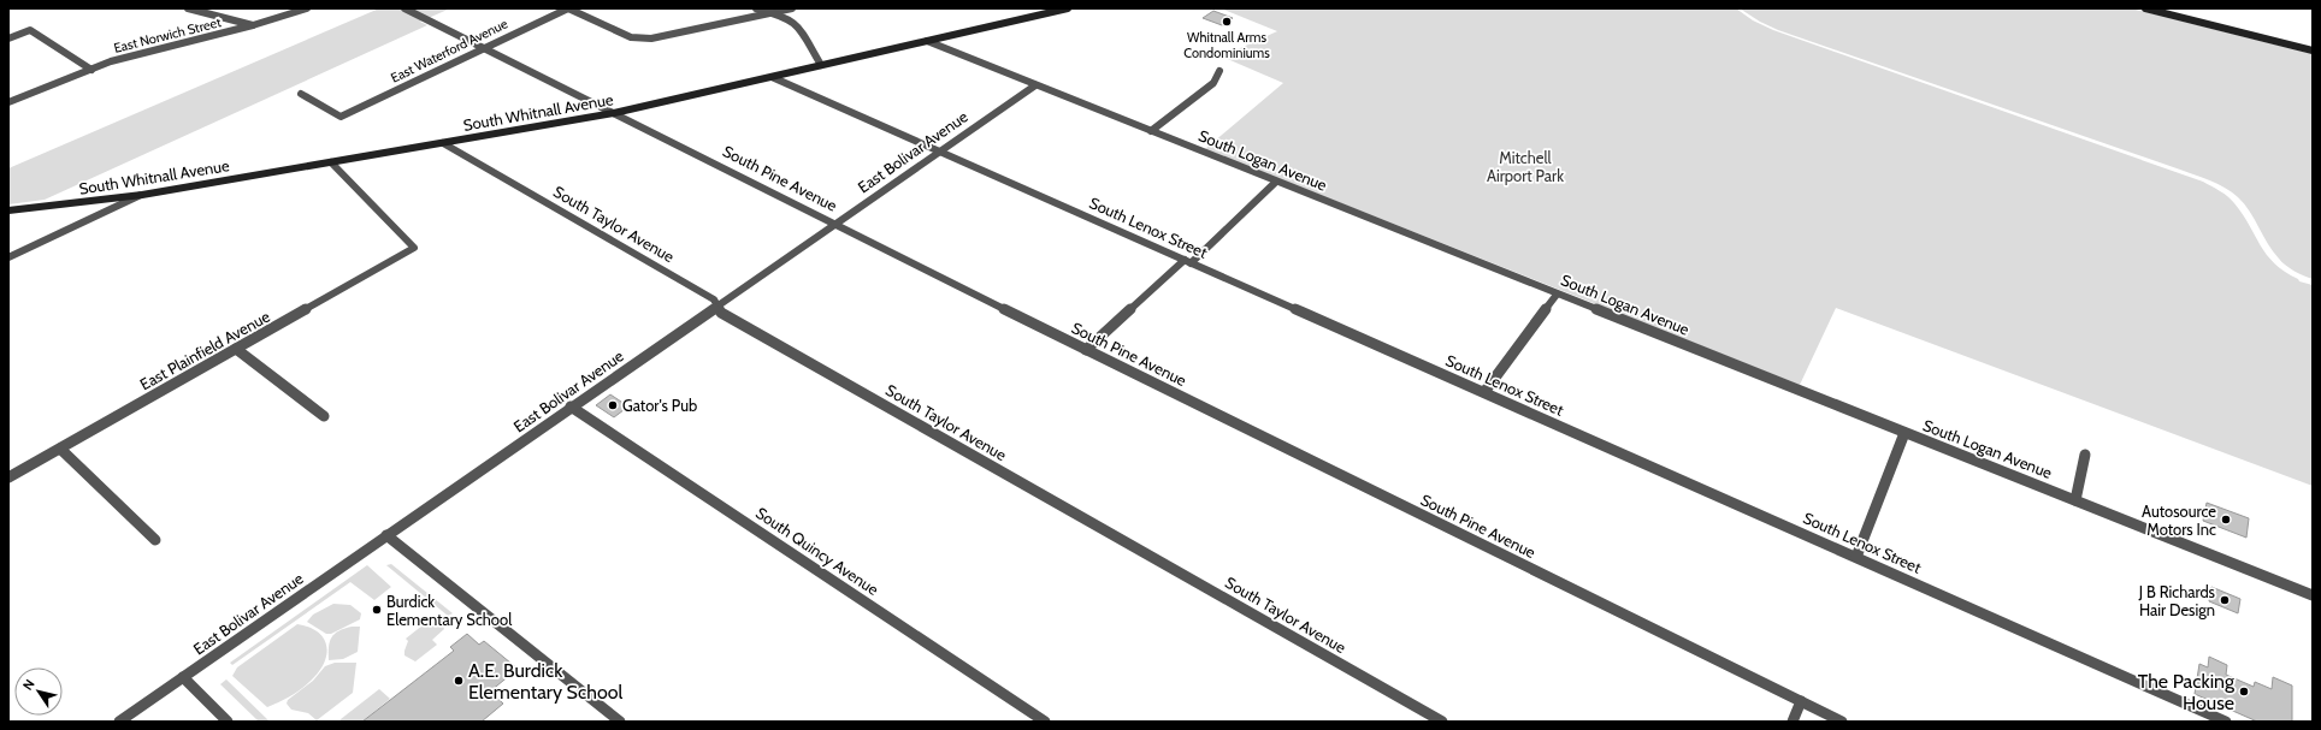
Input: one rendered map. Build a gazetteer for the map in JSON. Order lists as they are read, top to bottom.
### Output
{
  "streets": {
    "street": [
      "East Norwich Street",
      "East Waterford Avenue",
      "South Whitnall Avenue",
      "East Bolivar Avenue",
      "South Logan Avenue",
      "South Pine Avenue",
      "South Taylor Avenue",
      "South Lenox Street",
      "East Plainfield Avenue",
      "South Quincy Avenue"
    ]
  },
  "crossings": [
    ["East Waterford Avenue", "South Pine Avenue"],
    ["South Whitnall Avenue", "South Logan Avenue"],
    ["South Whitnall Avenue", "South Pine Avenue"],
    ["South Whitnall Avenue", "South Taylor Avenue"],
    ["South Whitnall Avenue", "South Lenox Street"],
    ["South Whitnall Avenue", "East Plainfield Avenue"],
    ["East Bolivar Avenue", "South Logan Avenue"],
    ["East Bolivar Avenue", "South Pine Avenue"],
    ["East Bolivar Avenue", "South Taylor Avenue"],
    ["East Bolivar Avenue", "South Lenox Street"],
    ["East Bolivar Avenue", "South Quincy Avenue"]
  ],
  "parks": ["Mitchell Airport Park"],
  "places": [
    "Whitnall Arms Condominiums",
    "Gator's Pub",
    "Autosource Motors Inc",
    "J B Richards Hair Design",
    "Burdick Elementary School",
    "A.E. Burdick Elementary School",
    "The Packing House"
  ],
  "north": "top left"
}
